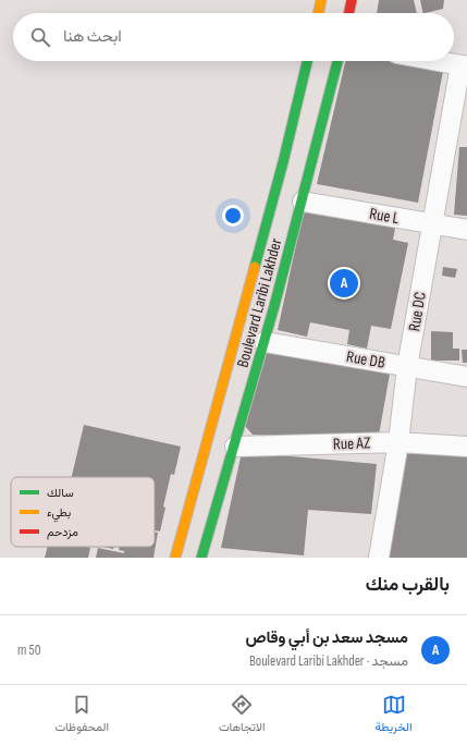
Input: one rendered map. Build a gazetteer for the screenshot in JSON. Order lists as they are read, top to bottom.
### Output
{
  "streets": {
    "main road": ["Boulevard Laribi Lakhder"],
    "street": [
      "Rue L",
      "Rue DC",
      "Rue DB",
      "Rue AZ"
    ]
  },
  "crossings": [
    ["Rue L", "Boulevard Laribi Lakhder"],
    ["Rue L", "Rue DC"],
    ["Boulevard Laribi Lakhder", "Rue DB"],
    ["Boulevard Laribi Lakhder", "Rue AZ"],
    ["Rue DC", "Rue DB"],
    ["Rue DC", "Rue AZ"]
  ],
  "legend": ["سالك", "بطيء", "مزدحم"],
  "page": {
    "search": "ابحث هنا",
    "pins": "A",
    "heading": "بالقرب منك",
    "list": [
      {
        "mark": "A",
        "name": "مسجد سعد بن أبي وقاص",
        "note": "مسجد · Boulevard Laribi Lakhder",
        "value": "50 m"
      }
    ],
    "nav": ["الخريطة", "الاتجاهات", "المحفوظات"]
  }
}
